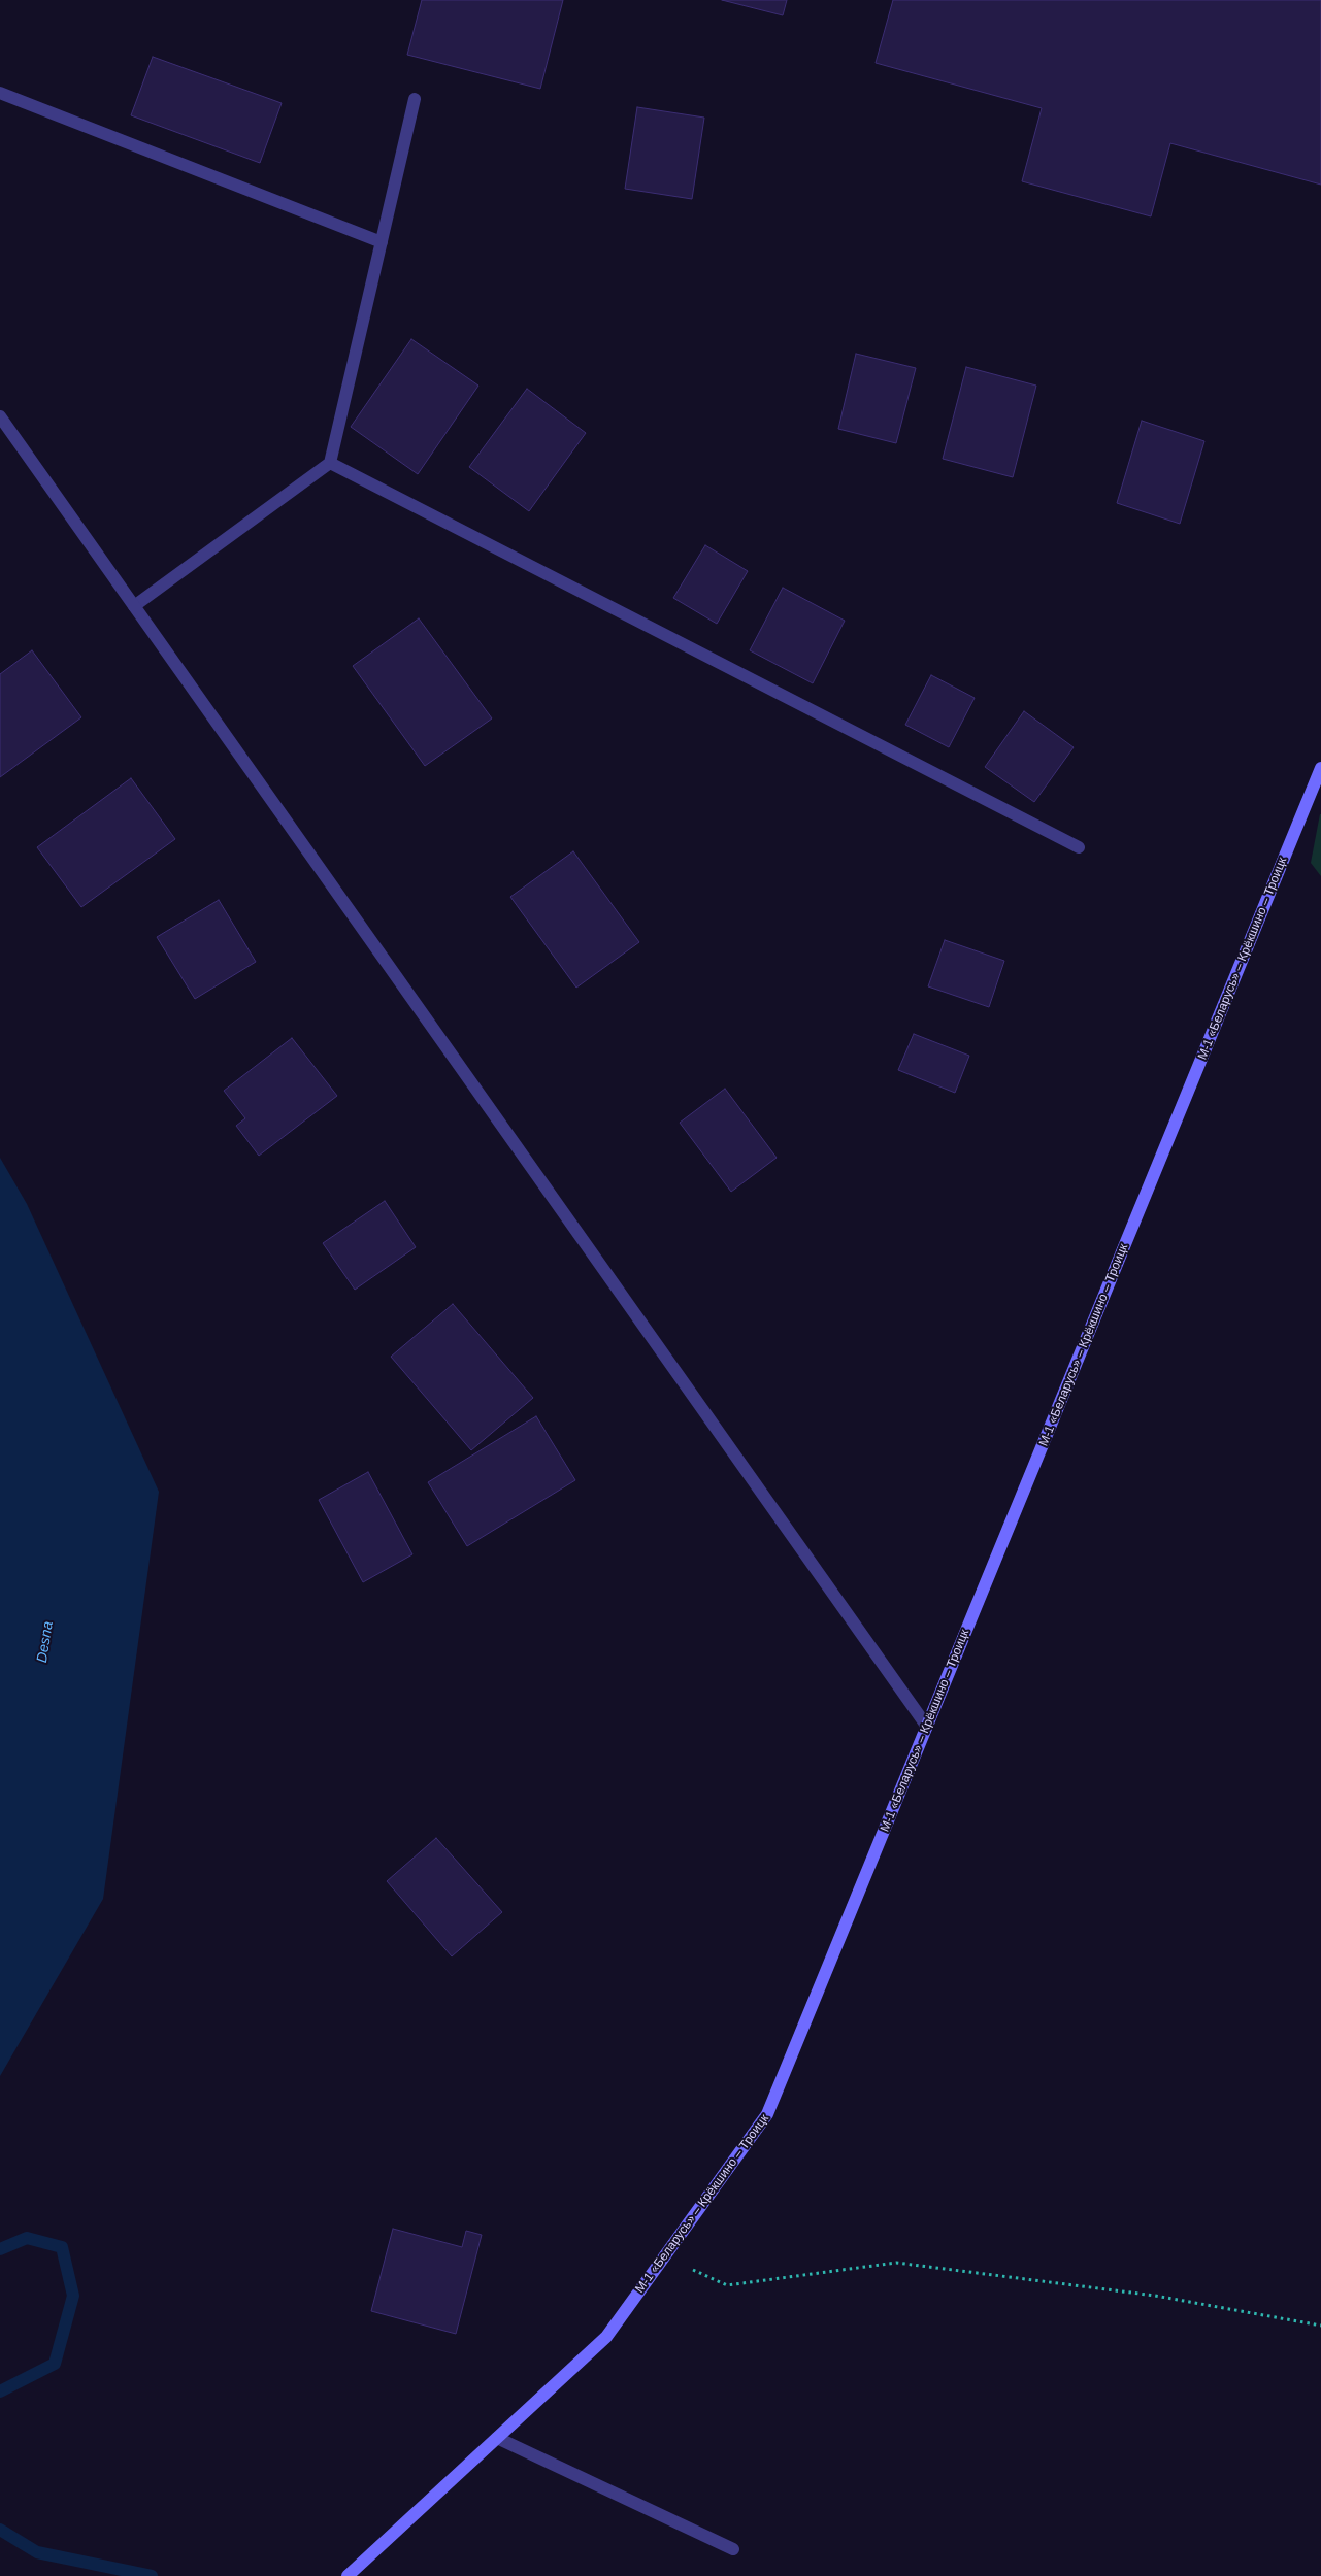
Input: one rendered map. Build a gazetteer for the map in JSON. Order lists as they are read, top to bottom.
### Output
{
  "streets": {
    "main road": ["М-1 «Беларусь» – Крёкшино – Троицк"]
  },
  "water": ["Desna"]
}
